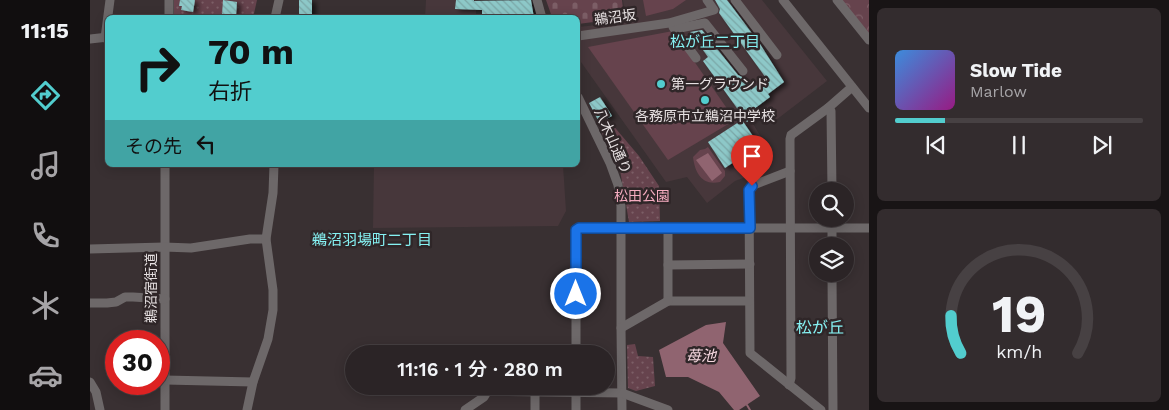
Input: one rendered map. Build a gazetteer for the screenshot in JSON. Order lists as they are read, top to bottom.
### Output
{
  "streets": {
    "street": ["鵜沼坂", "八木山通り", "鵜沼宿街道"]
  },
  "districts": ["松が丘二丁目", "鵜沼羽場町二丁目", "松が丘"],
  "water": ["苺池"],
  "parks": ["松田公園"],
  "places": ["第一グラウンド", "各務原市立鵜沼中学校"],
  "page": {
    "tabs": "11:15",
    "turn": ["70 m", "右折"],
    "song": ["Slow Tide", "Marlow"],
    "then": "その先",
    "limit": "30",
    "trip": "11:16 · 1 分 · 280 m",
    "gauge": ["19", "km/h"]
  }
}
